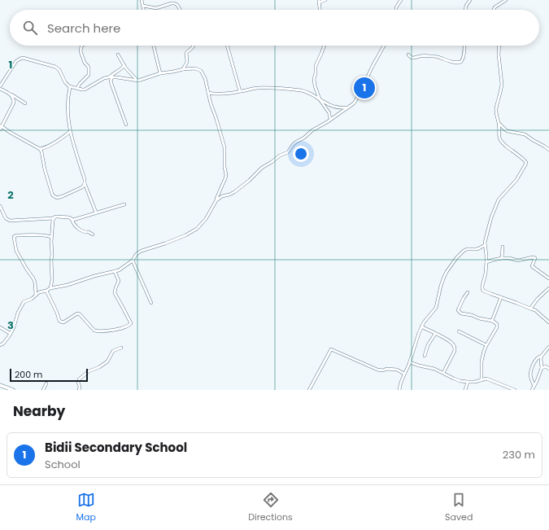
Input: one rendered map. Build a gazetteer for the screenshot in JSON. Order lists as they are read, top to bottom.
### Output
{
  "scale_bar": "200 m",
  "page": {
    "search": "Search here",
    "pins": "1",
    "scale": "200 m",
    "heading": "Nearby",
    "list": [
      {
        "mark": "1",
        "name": "Bidii Secondary School",
        "note": "School",
        "value": "230 m"
      }
    ],
    "nav": ["Map", "Directions", "Saved"]
  },
  "grid": {
    "rows": ["1", "2", "3"]
  }
}
